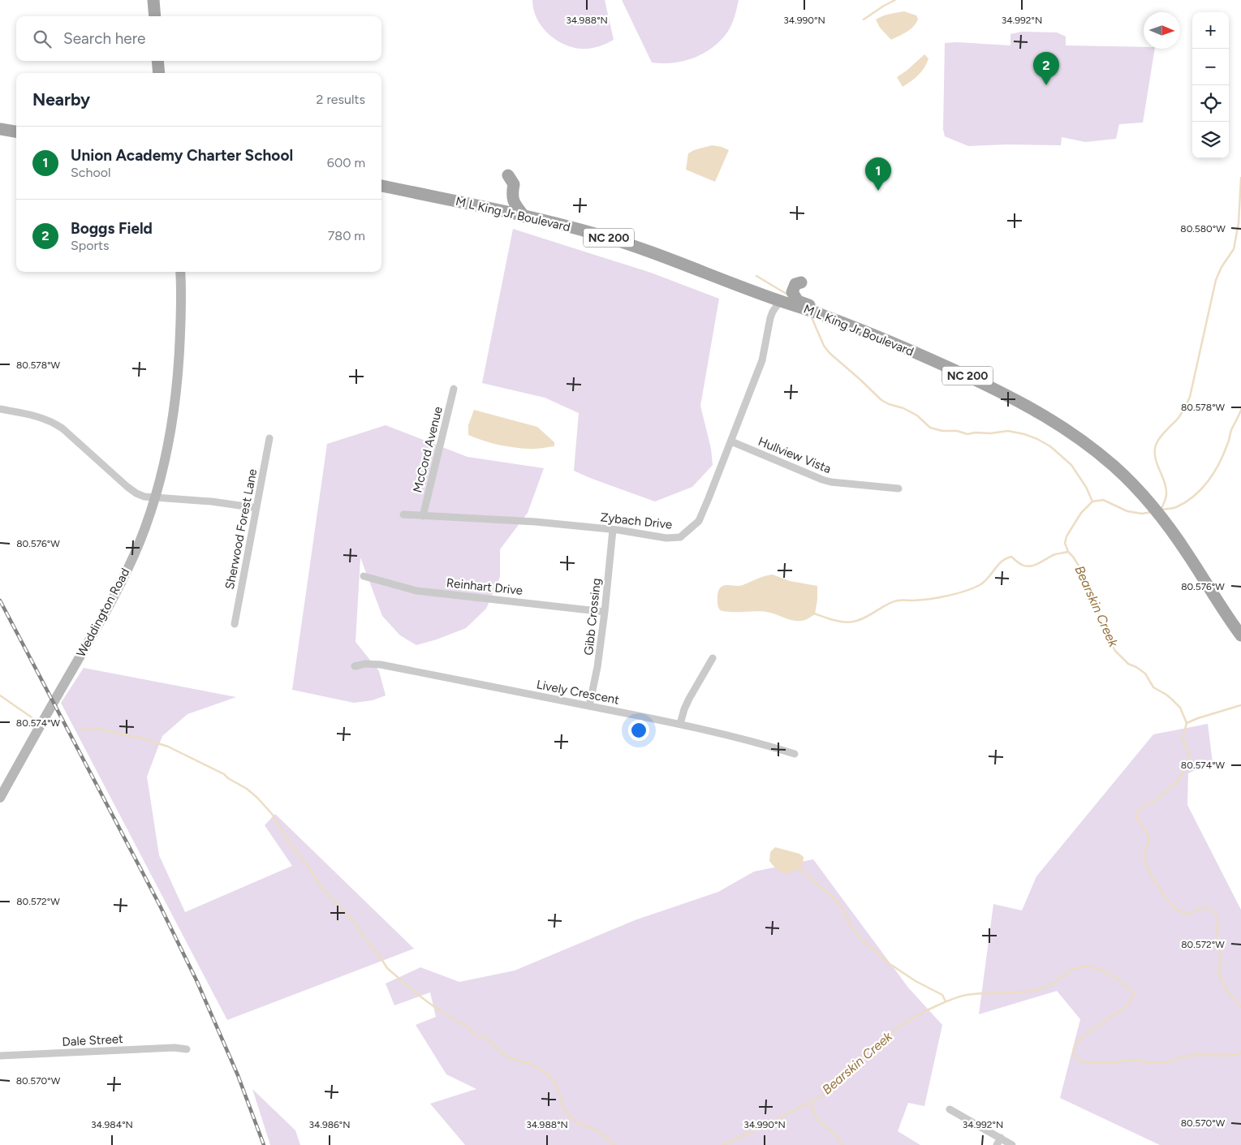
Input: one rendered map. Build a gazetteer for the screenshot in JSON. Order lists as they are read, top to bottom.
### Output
{
  "streets": {
    "main road": ["M L King Jr Boulevard", "NC 200", "Weddington Road"],
    "street": [
      "McCord Avenue",
      "Hullview Vista",
      "Zybach Drive",
      "Sherwood Forest Lane",
      "Reinhart Drive",
      "Gibb Crossing",
      "Lively Crescent",
      "Dale Street"
    ]
  },
  "crossings": [
    ["M L King Jr Boulevard", "Zybach Drive"],
    ["McCord Avenue", "Zybach Drive"],
    ["Hullview Vista", "Zybach Drive"],
    ["Zybach Drive", "Gibb Crossing"],
    ["Reinhart Drive", "Gibb Crossing"],
    ["Gibb Crossing", "Lively Crescent"]
  ],
  "water": ["Bearskin Creek"],
  "north": "right",
  "page": {
    "map_buttons": ["+", "−"],
    "search": "Search here",
    "pins": ["2", "1"],
    "heading": ["Nearby", "2 results"],
    "list": [
      {
        "mark": "1",
        "name": "Union Academy Charter School",
        "note": "School",
        "value": "600 m"
      },
      {
        "mark": "2",
        "name": "Boggs Field",
        "note": "Sports",
        "value": "780 m"
      }
    ]
  },
  "coordinates": [
    "34.988°N",
    "34.990°N",
    "34.992°N",
    "80.580°W",
    "80.578°W",
    "80.576°W",
    "80.574°W",
    "80.572°W",
    "80.570°W",
    "34.984°N",
    "34.986°N"
  ]
}
